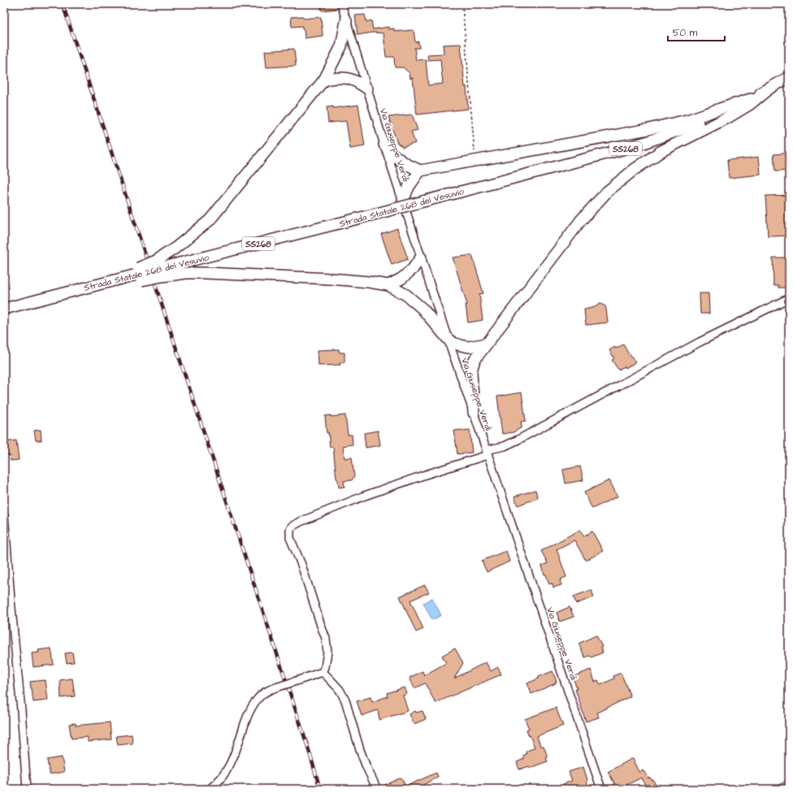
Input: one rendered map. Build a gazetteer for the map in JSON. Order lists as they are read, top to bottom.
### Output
{
  "streets": {
    "highway": ["SS268", "Strada Statale 268 del Vesuvio"],
    "street": ["Via Giuseppe Verdi"]
  },
  "scale_bar": "50 m"
}
